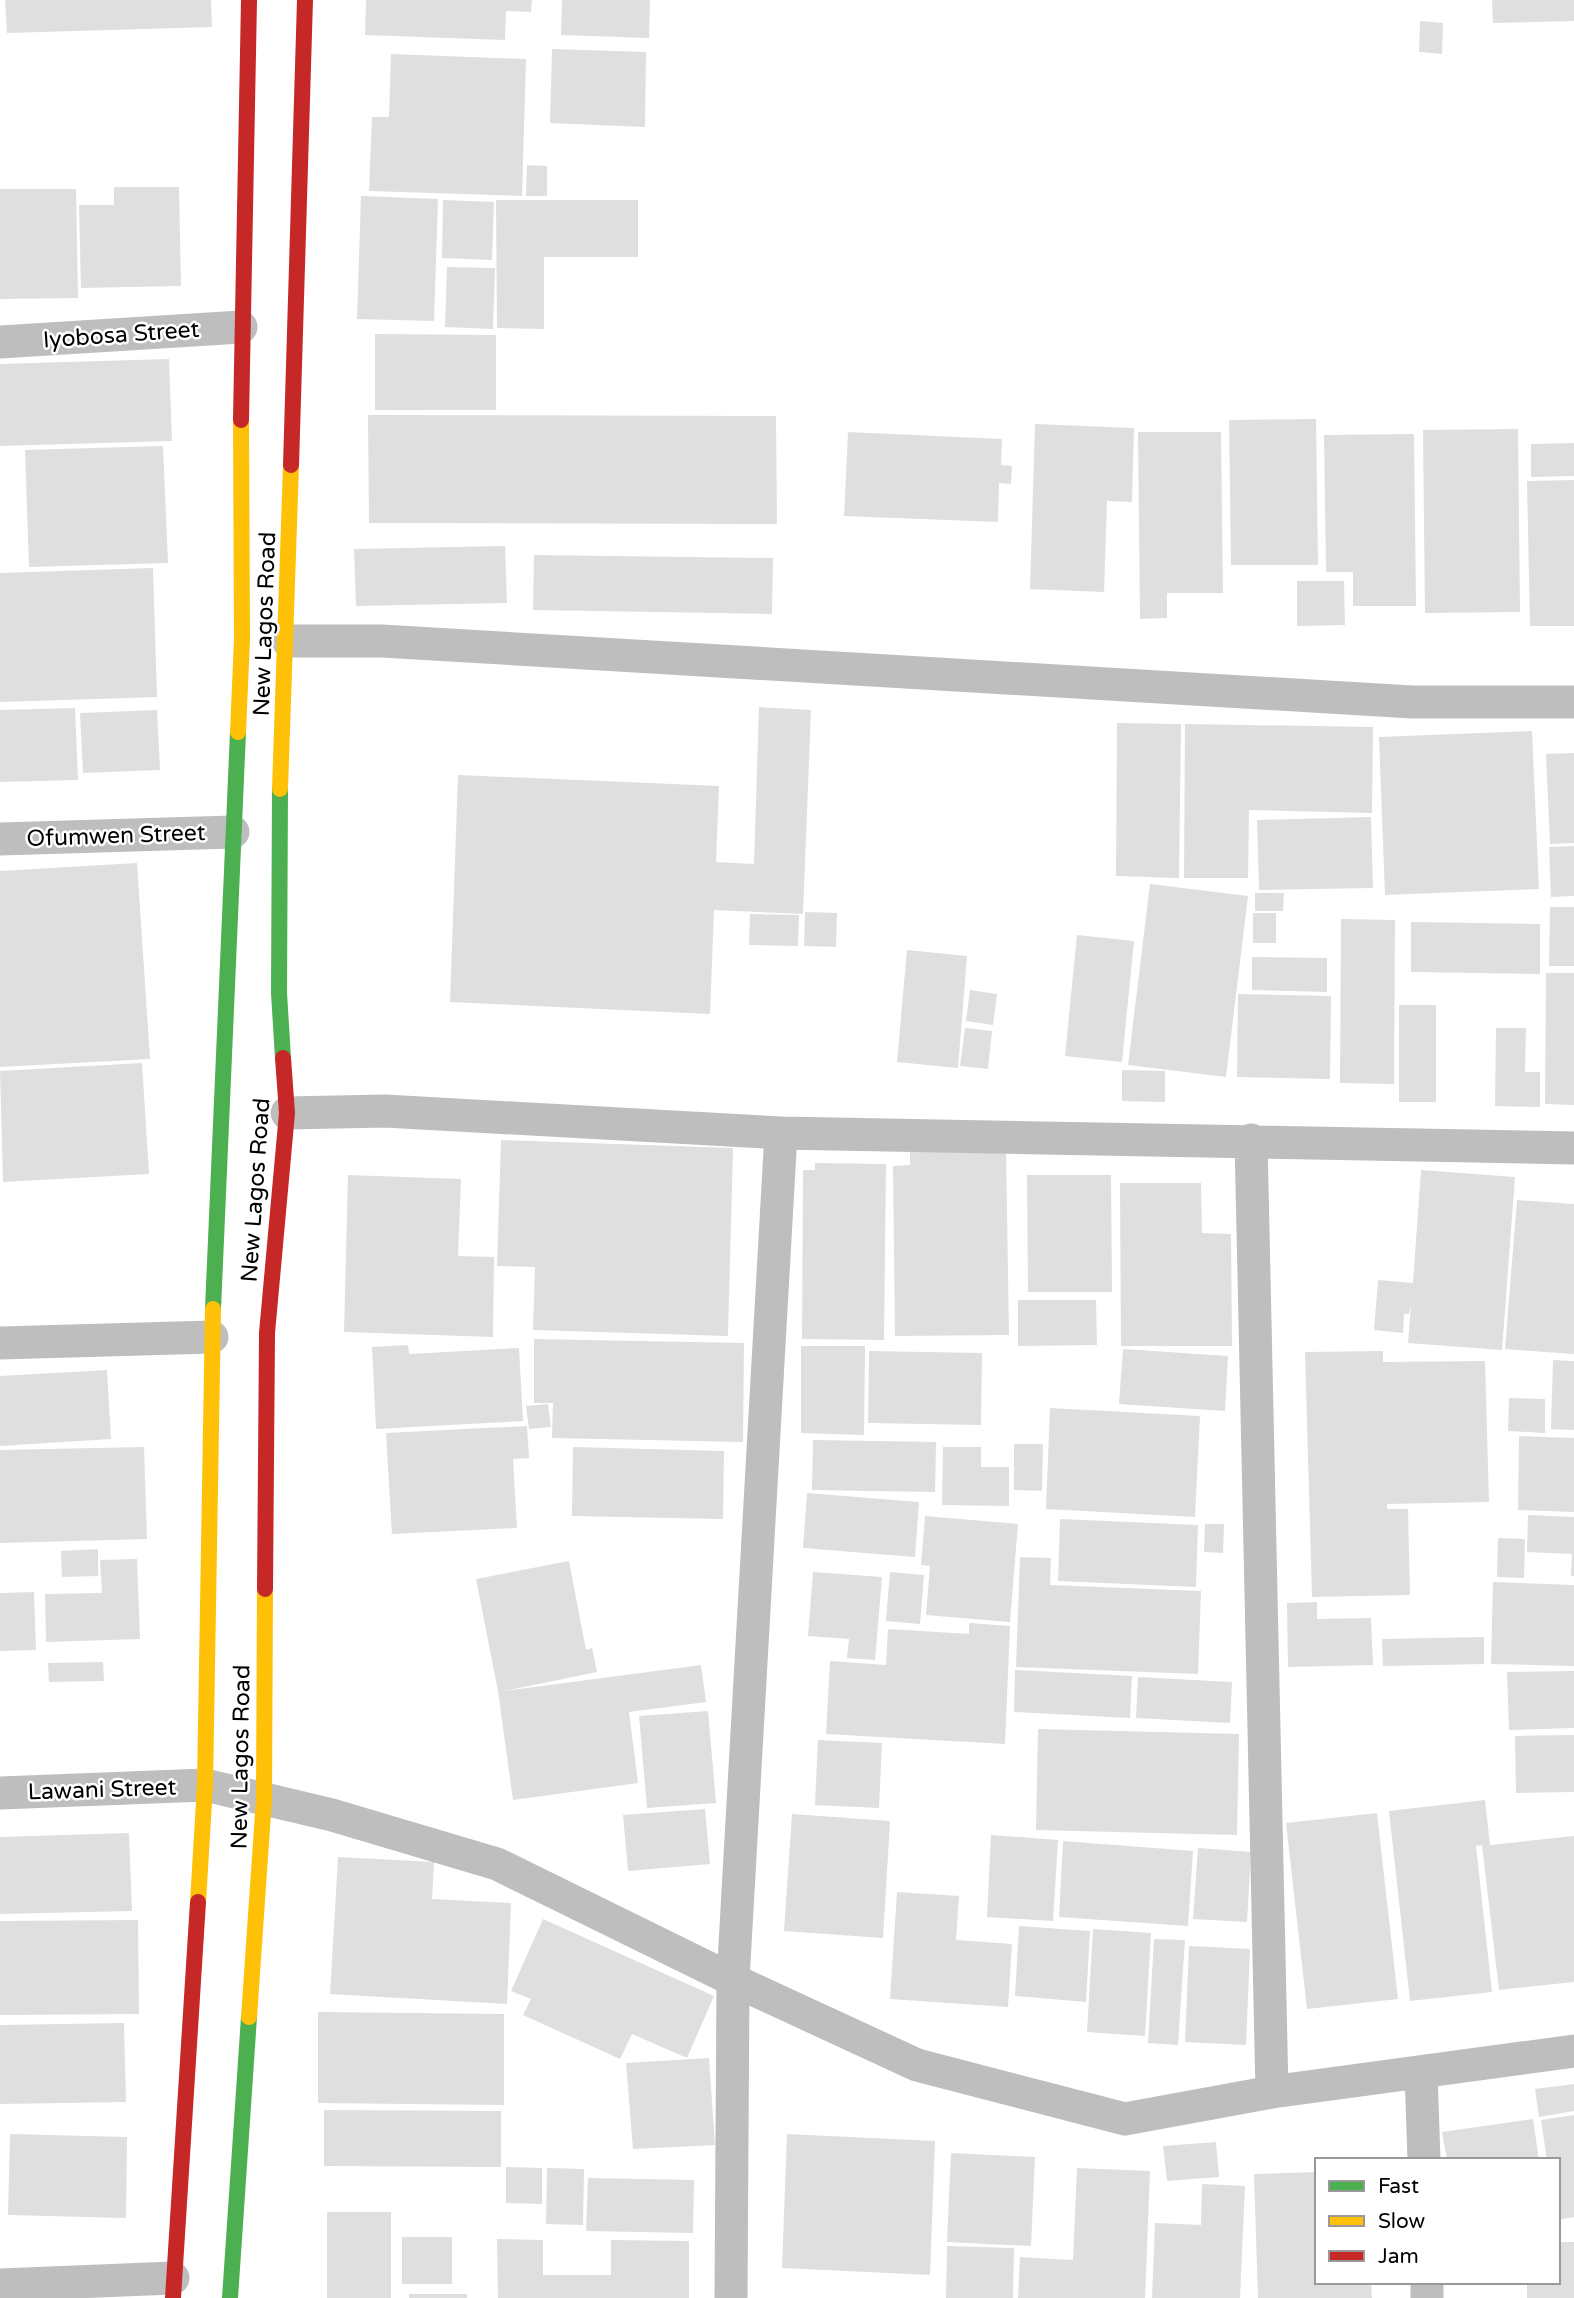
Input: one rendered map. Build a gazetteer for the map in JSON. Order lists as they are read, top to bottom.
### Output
{
  "streets": {
    "main road": ["New Lagos Road"],
    "street": ["Iyobosa Street", "Ofumwen Street", "Lawani Street"]
  },
  "crossings": [
    ["Iyobosa Street", "New Lagos Road"],
    ["New Lagos Road", "Ofumwen Street"],
    ["New Lagos Road", "Lawani Street"]
  ],
  "legend": ["Fast", "Slow", "Jam"]
}
